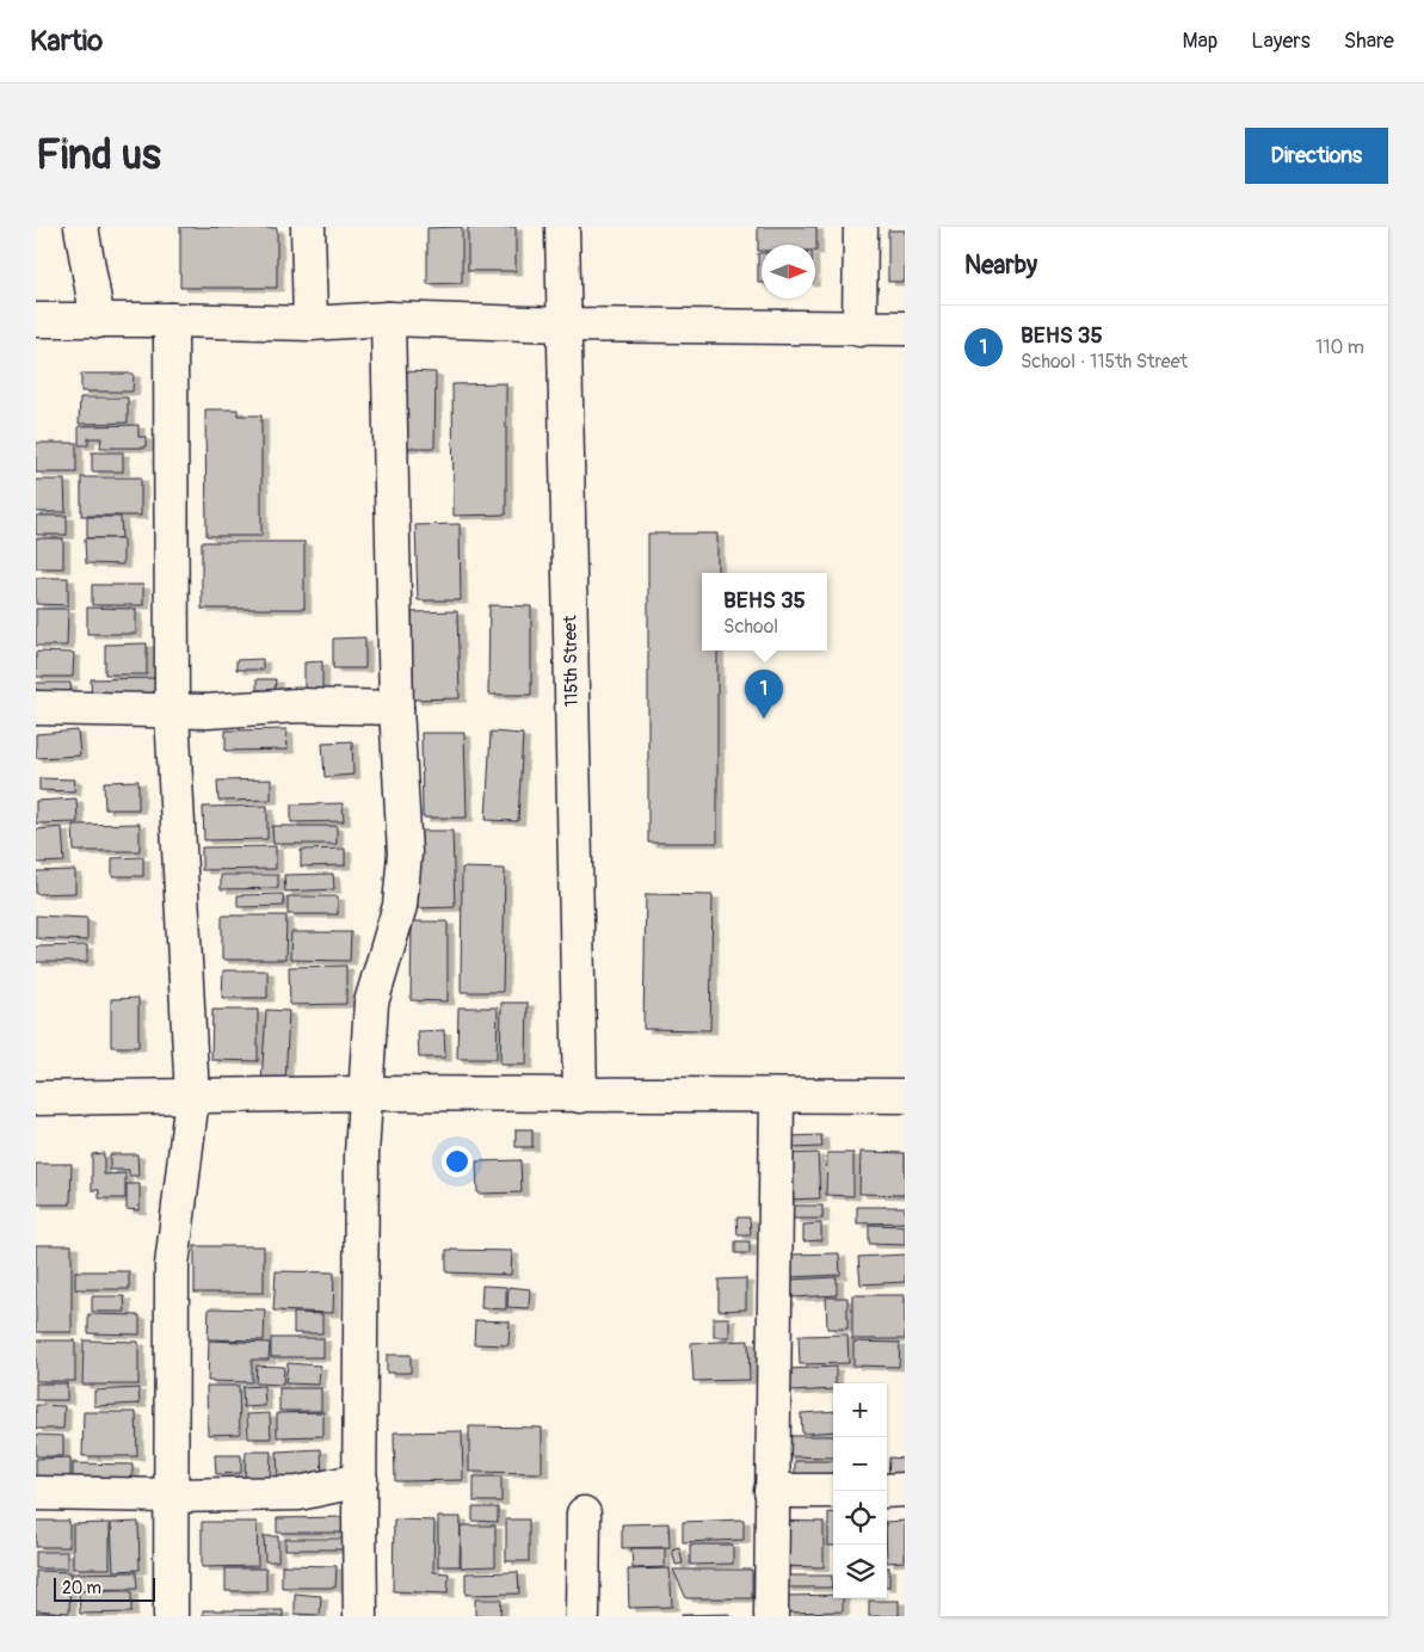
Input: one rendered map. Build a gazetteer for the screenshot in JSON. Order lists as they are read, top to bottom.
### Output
{
  "streets": {
    "street": ["115th Street"]
  },
  "scale_bar": "20 m",
  "north": "right",
  "page": {
    "header": "Kartio",
    "nav": ["Map", "Layers", "Share"],
    "buttons": "Directions",
    "title": "Find us",
    "heading": "Nearby",
    "list": [
      {
        "mark": "1",
        "name": "BEHS 35",
        "note": "School · 115th Street",
        "value": "110 m"
      }
    ],
    "popup": ["BEHS 35", "School"],
    "pins": "1",
    "map_buttons": ["+", "−"],
    "scale": "20 m"
  }
}
